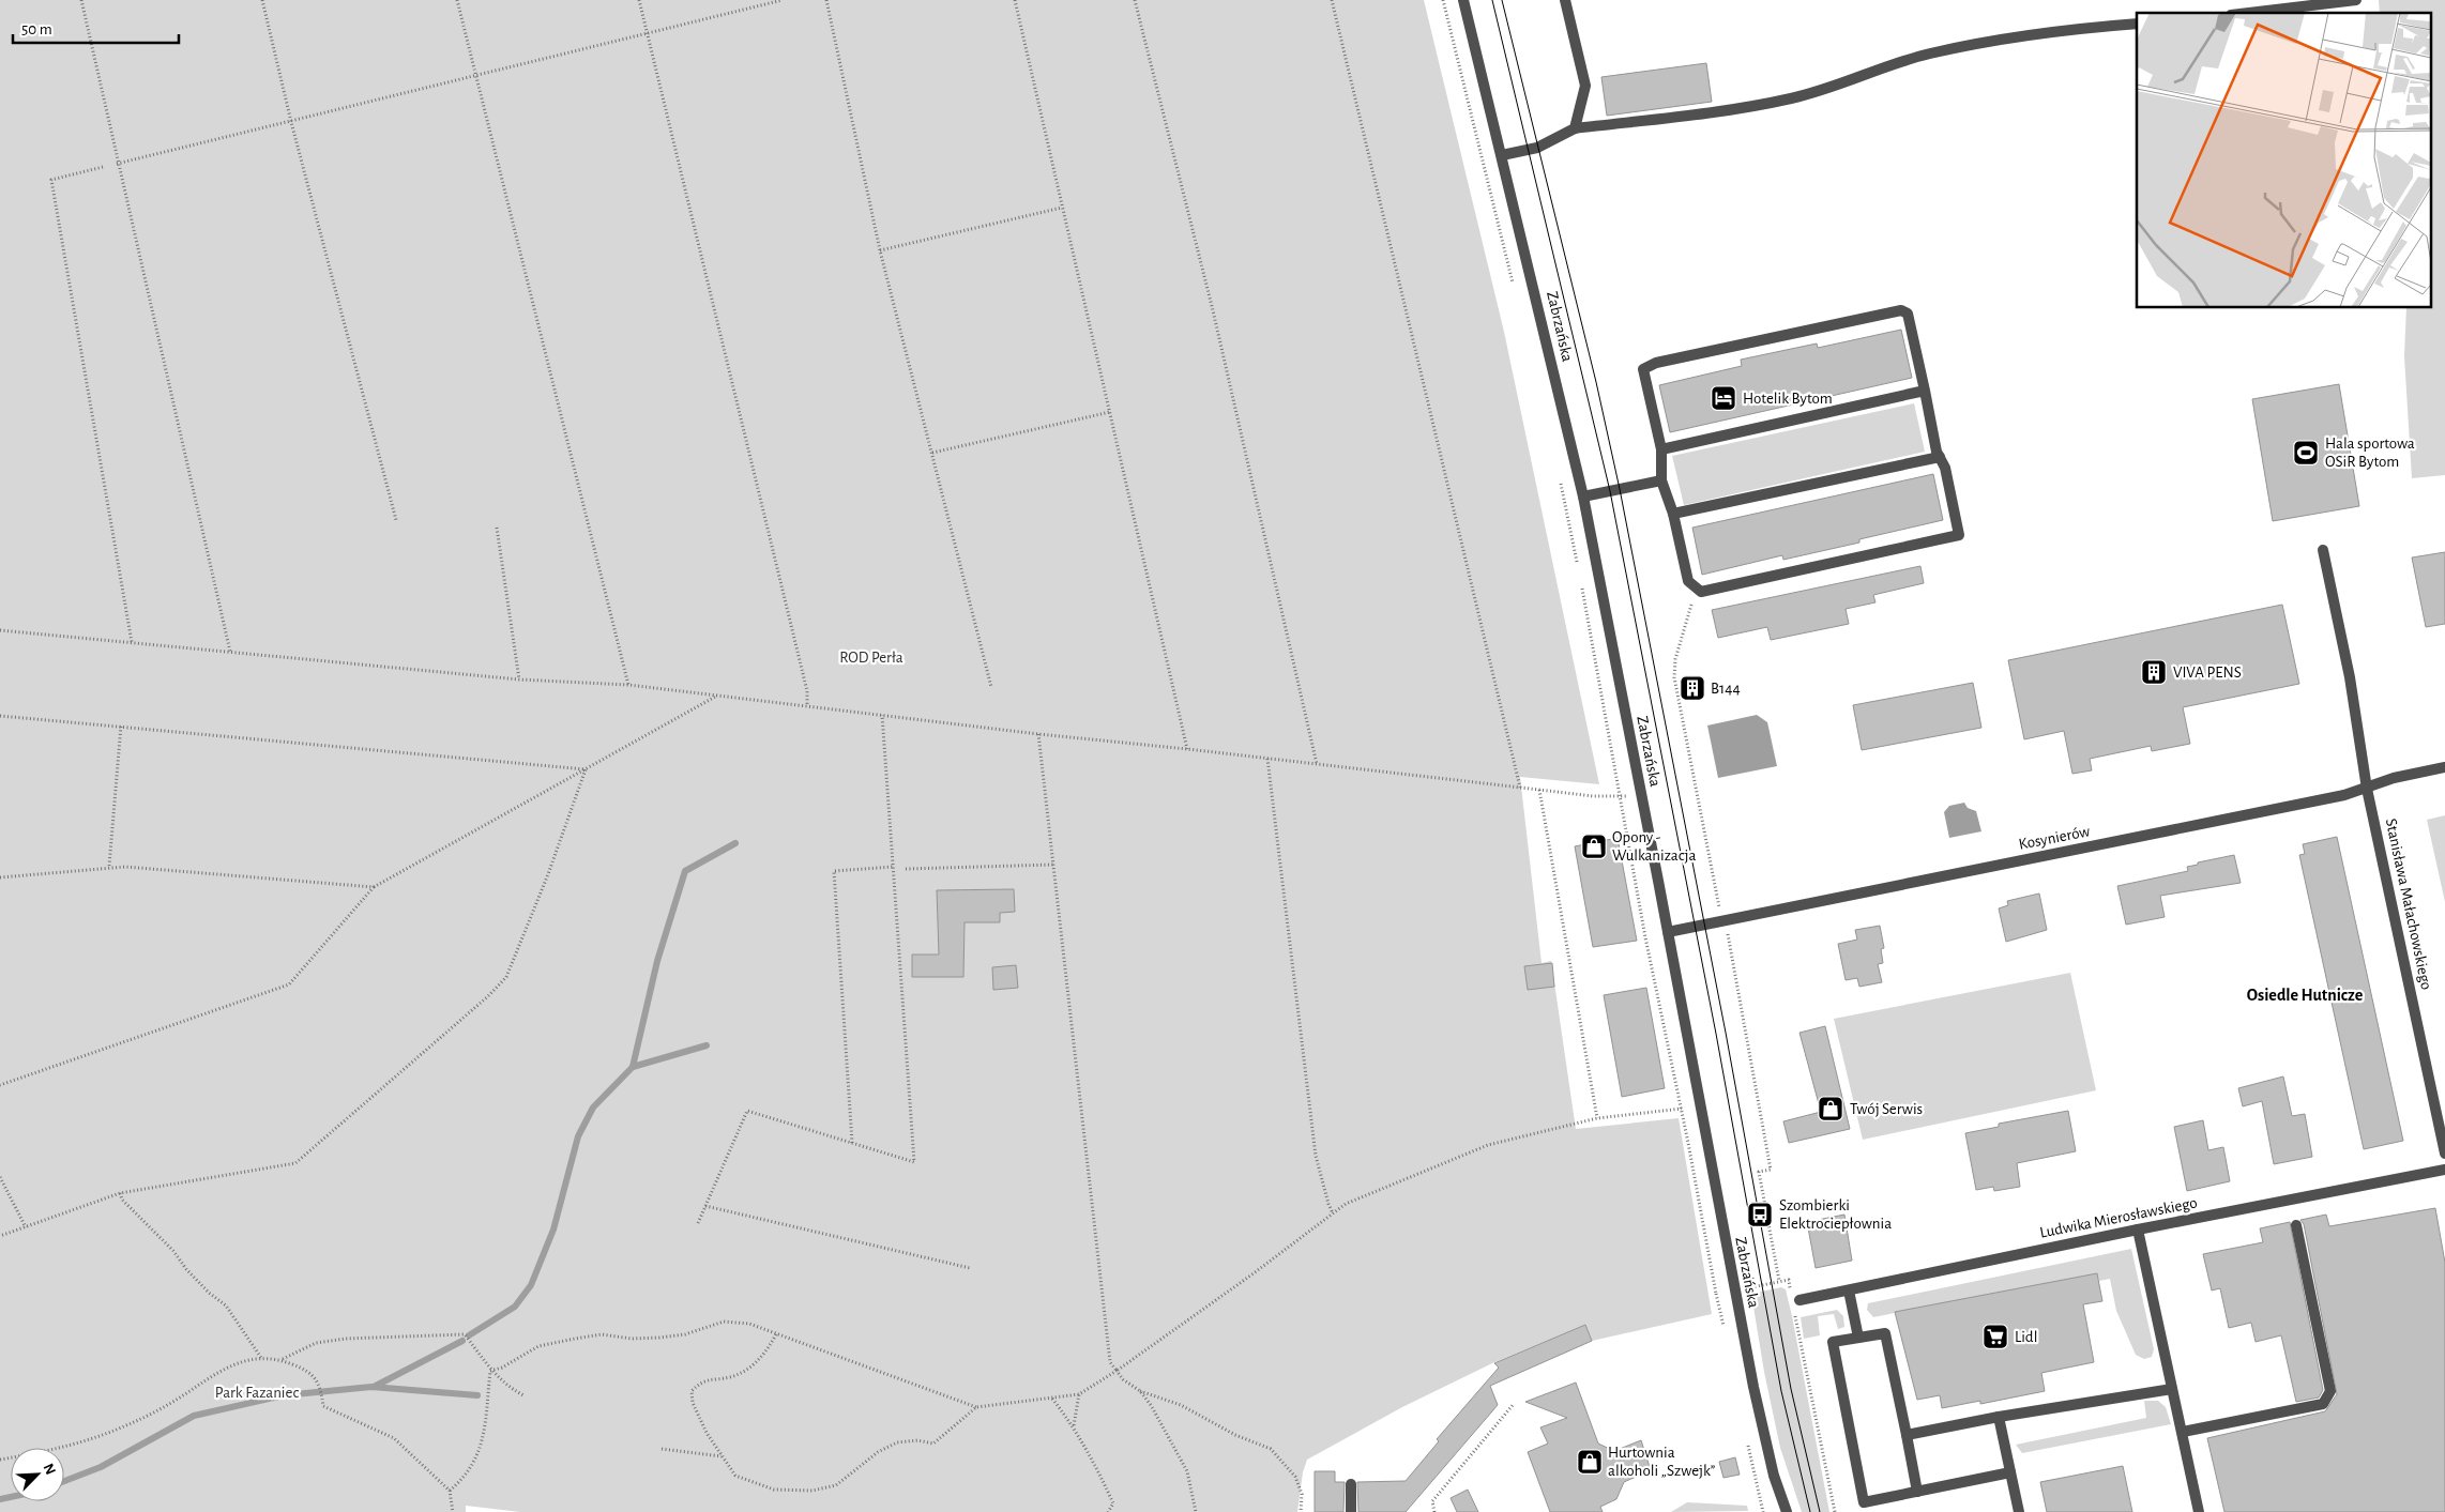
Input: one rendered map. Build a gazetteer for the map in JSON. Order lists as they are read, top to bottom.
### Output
{
  "streets": {
    "street": [
      "Zabrzańska",
      "Kosynierów",
      "Stanisława Małachowskiego",
      "Ludwika Mierosławskiego"
    ]
  },
  "crossings": [
    ["Zabrzańska", "Kosynierów"],
    ["Kosynierów", "Stanisława Małachowskiego"]
  ],
  "districts": ["Osiedle Hutnicze"],
  "parks": ["ROD Perła", "Park Fazaniec"],
  "places": {
    "hotel": ["Hotelik Bytom"],
    "sports": ["Hala sportowa OSiR Bytom"],
    "building": ["VIVA PENS", "B144"],
    "shop": ["Opony - Wulkanizacja", "Twój Serwis", "Hurtownia alkoholi „Szwejk”"],
    "bus stop": ["Szombierki Elektrociepłownia"],
    "supermarket": ["Lidl"]
  },
  "scale_bar": "50 m",
  "north": "top right"
}
